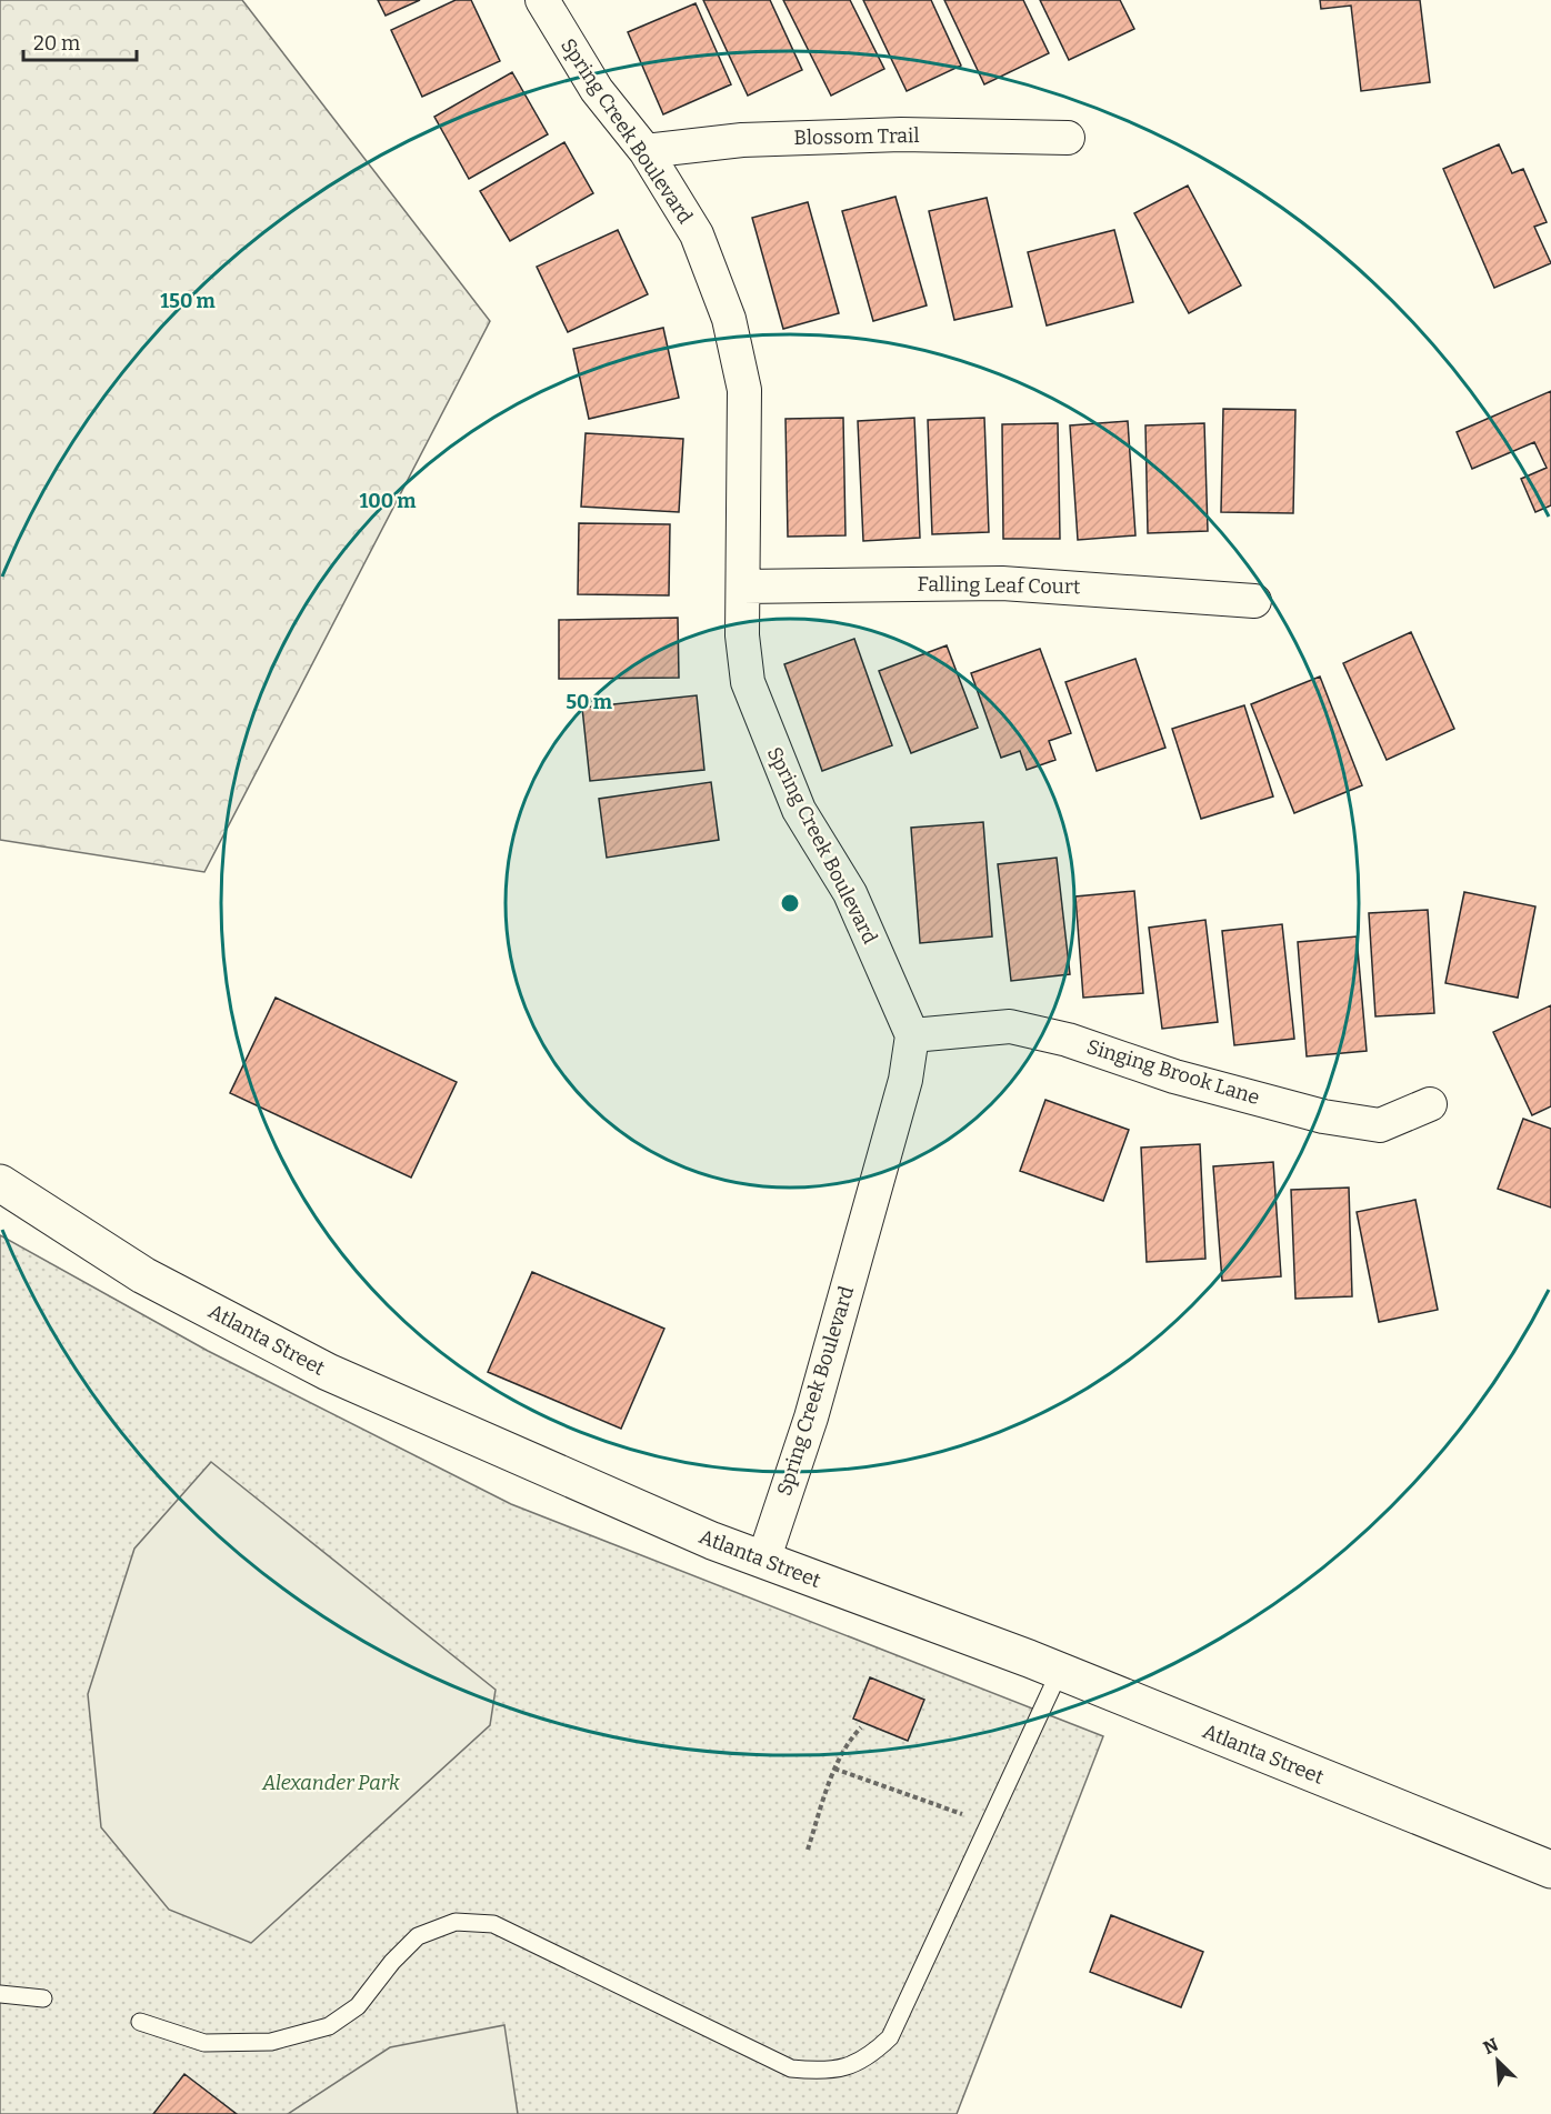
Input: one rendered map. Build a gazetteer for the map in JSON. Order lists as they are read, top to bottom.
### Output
{
  "streets": {
    "main road": ["Atlanta Street"],
    "street": [
      "Spring Creek Boulevard",
      "Blossom Trail",
      "Falling Leaf Court",
      "Singing Brook Lane"
    ]
  },
  "crossings": [
    ["Spring Creek Boulevard", "Blossom Trail"],
    ["Spring Creek Boulevard", "Falling Leaf Court"],
    ["Spring Creek Boulevard", "Singing Brook Lane"],
    ["Spring Creek Boulevard", "Atlanta Street"]
  ],
  "parks": ["Alexander Park"],
  "scale_bar": "20 m",
  "north": "top left",
  "rings": ["150 m", "100 m", "50 m"]
}
